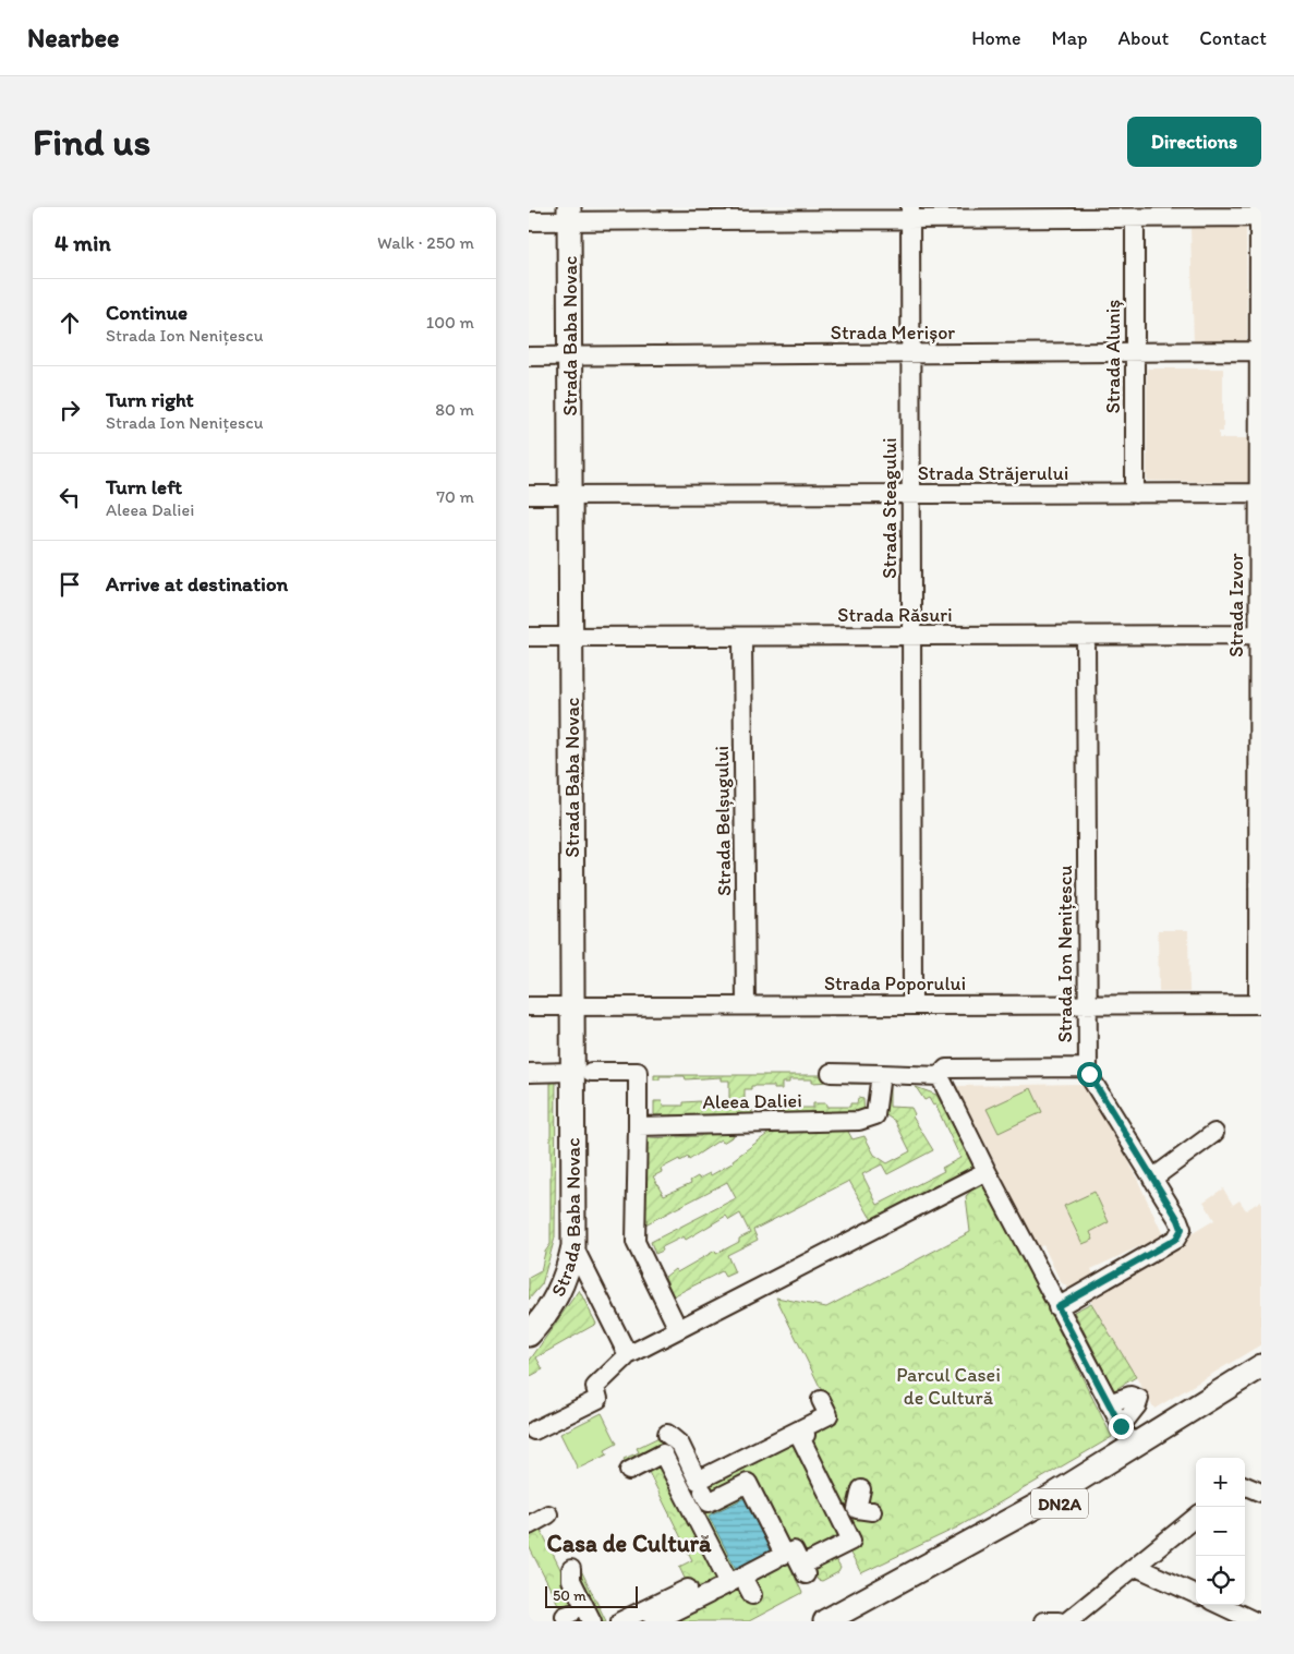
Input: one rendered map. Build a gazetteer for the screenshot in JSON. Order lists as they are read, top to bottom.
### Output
{
  "streets": {
    "main road": ["Strada Baba Novac", "DN2A"],
    "street": [
      "Strada Merișor",
      "Strada Aluniș",
      "Strada Străjerului",
      "Strada Steagului",
      "Strada Izvor",
      "Strada Răsuri",
      "Strada Belșugului",
      "Strada Ion Nenițescu",
      "Strada Poporului",
      "Aleea Daliei"
    ]
  },
  "crossings": [
    ["Strada Merișor", "Strada Baba Novac"],
    ["Strada Merișor", "Strada Aluniș"],
    ["Strada Merișor", "Strada Steagului"],
    ["Strada Merișor", "Strada Izvor"],
    ["Strada Baba Novac", "Strada Străjerului"],
    ["Strada Baba Novac", "Strada Răsuri"],
    ["Strada Baba Novac", "Strada Poporului"],
    ["Strada Aluniș", "Strada Străjerului"],
    ["Strada Străjerului", "Strada Steagului"],
    ["Strada Străjerului", "Strada Izvor"],
    ["Strada Steagului", "Strada Răsuri"],
    ["Strada Steagului", "Strada Poporului"],
    ["Strada Izvor", "Strada Răsuri"],
    ["Strada Izvor", "Strada Poporului"],
    ["Strada Răsuri", "Strada Belșugului"],
    ["Strada Răsuri", "Strada Ion Nenițescu"],
    ["Strada Belșugului", "Strada Poporului"],
    ["Strada Ion Nenițescu", "Strada Poporului"]
  ],
  "districts": ["Casa de Cultură"],
  "parks": ["Parcul Casei de Cultură"],
  "scale_bar": "50 m",
  "page": {
    "header": "Nearbee",
    "nav": [
      "Home",
      "Map",
      "About",
      "Contact"
    ],
    "buttons": "Directions",
    "title": "Find us",
    "heading": ["4 min", "Walk · 250 m"],
    "list": [
      ["Continue", "Strada Ion Nenițescu", "100 m"],
      ["Turn right", "Strada Ion Nenițescu", "80 m"],
      ["Turn left", "Aleea Daliei", "70 m"],
      "Arrive at destination"
    ],
    "map_buttons": ["+", "−"],
    "scale": "50 m"
  }
}
